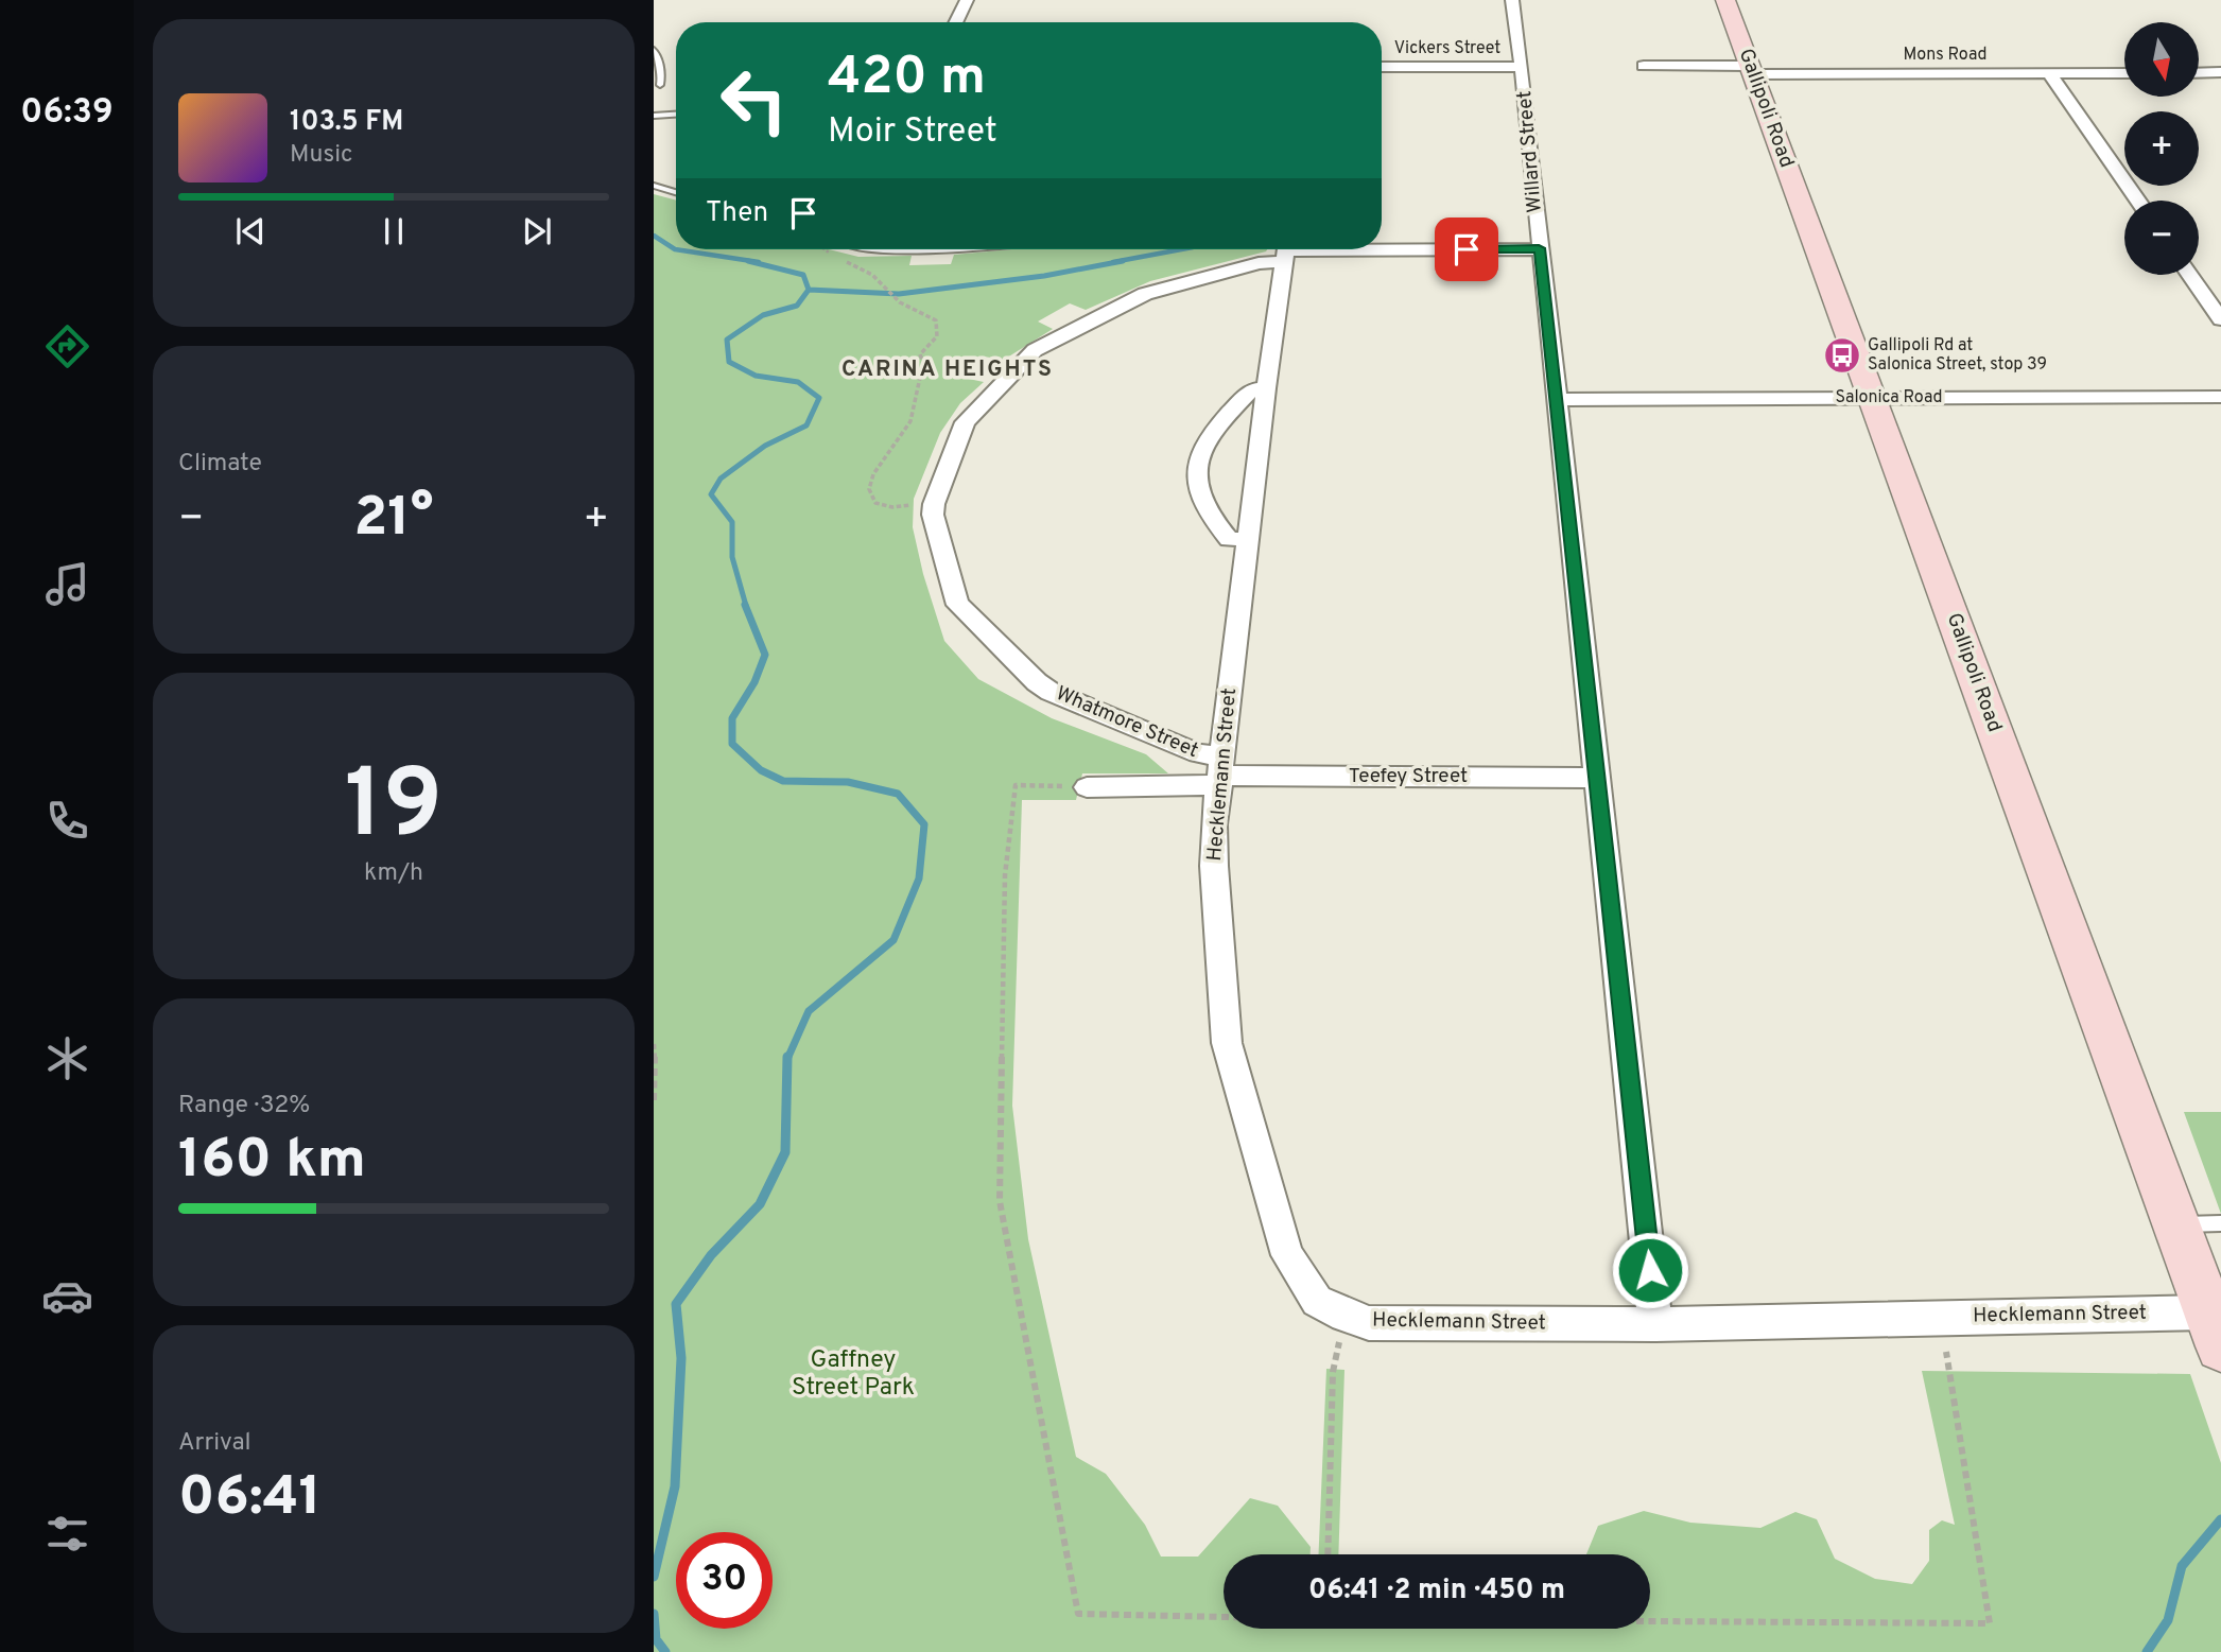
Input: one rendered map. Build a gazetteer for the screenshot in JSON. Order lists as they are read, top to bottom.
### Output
{
  "streets": {
    "street": [
      "Vickers Street",
      "Mons Road",
      "Gallipoli Road",
      "Willard Street",
      "Salonica Road",
      "Whatmore Street",
      "Hecklemann Street",
      "Teefey Street"
    ]
  },
  "crossings": [
    ["Vickers Street", "Willard Street"],
    ["Mons Road", "Gallipoli Road"],
    ["Gallipoli Road", "Salonica Road"],
    ["Gallipoli Road", "Hecklemann Street"],
    ["Willard Street", "Salonica Road"],
    ["Willard Street", "Whatmore Street"],
    ["Willard Street", "Hecklemann Street"],
    ["Willard Street", "Teefey Street"],
    ["Whatmore Street", "Hecklemann Street"],
    ["Whatmore Street", "Teefey Street"],
    ["Hecklemann Street", "Teefey Street"]
  ],
  "districts": ["CARINA HEIGHTS"],
  "parks": ["Gaffney Street Park"],
  "places": {
    "bus stop": ["Gallipoli Rd at Salonica Street, stop 39"]
  },
  "north": "bottom",
  "page": {
    "tabs": "06:39",
    "map_buttons": ["+", "−"],
    "turn": ["420 m", "Moir Street"],
    "song": ["103.5 FM", "Music"],
    "then": "Then",
    "tile": [
      "Climate",
      ["19", "km/h"],
      ["Range · 32%", "160 km"],
      ["Arrival", "06:41"]
    ],
    "heat": ["−", "21°", "+"],
    "limit": "30",
    "trip": "06:41 · 2 min · 450 m"
  }
}
